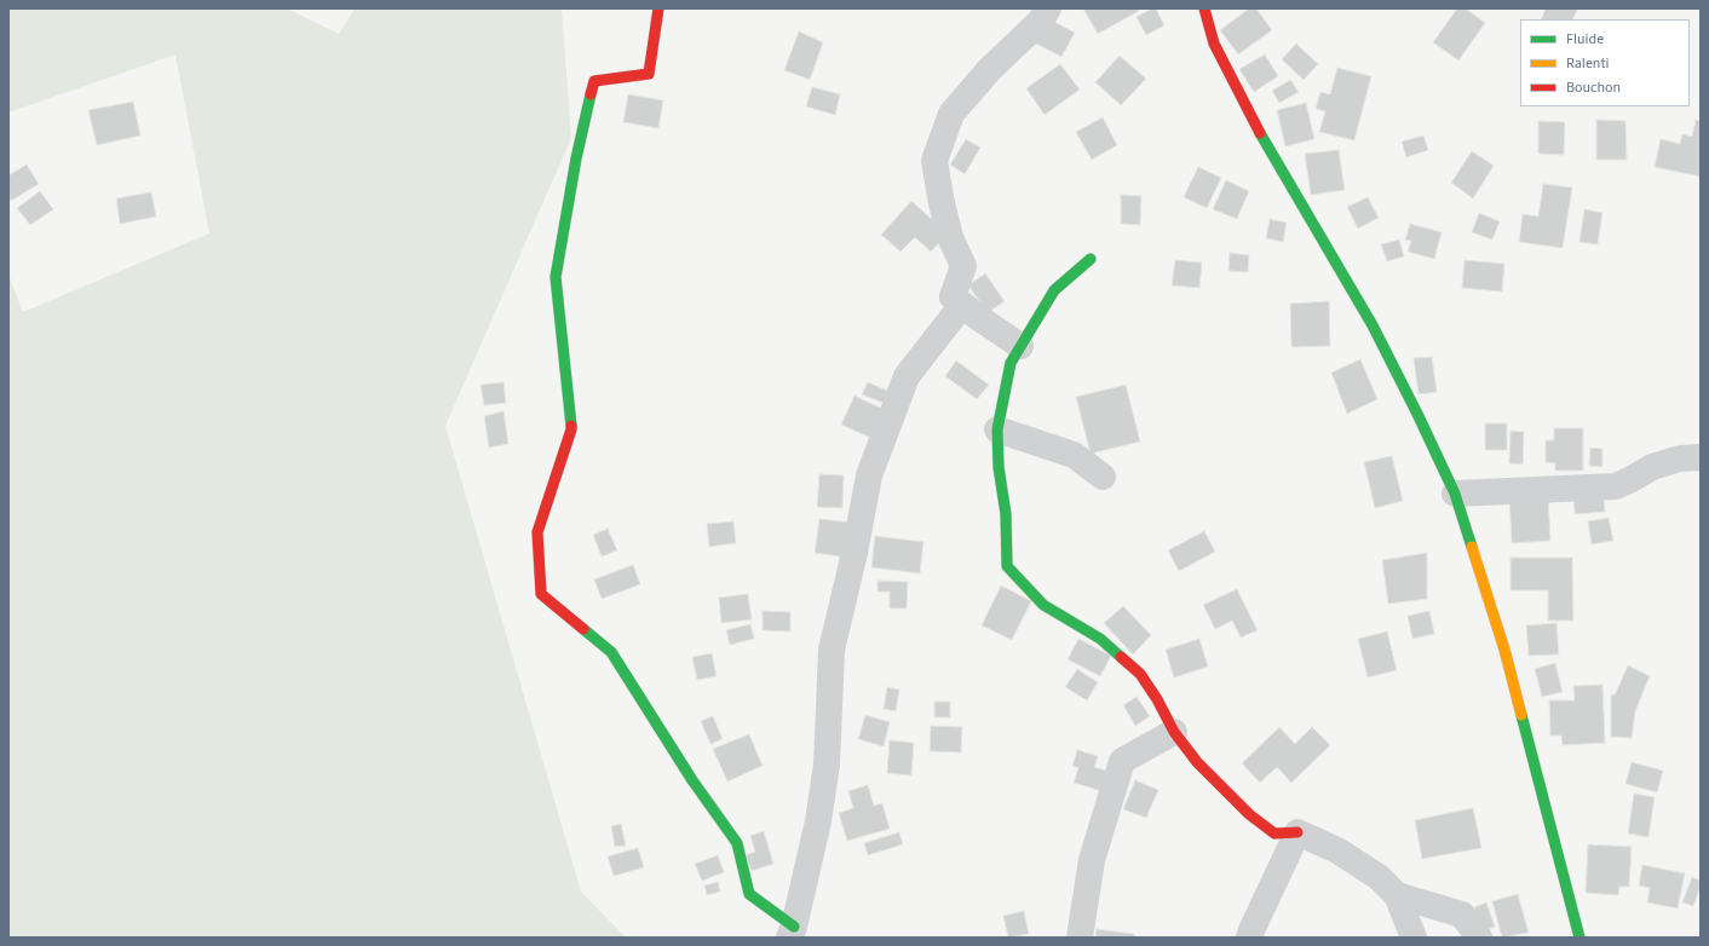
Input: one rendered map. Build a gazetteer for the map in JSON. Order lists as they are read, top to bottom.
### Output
{
  "legend": ["Fluide", "Ralenti", "Bouchon"]
}
